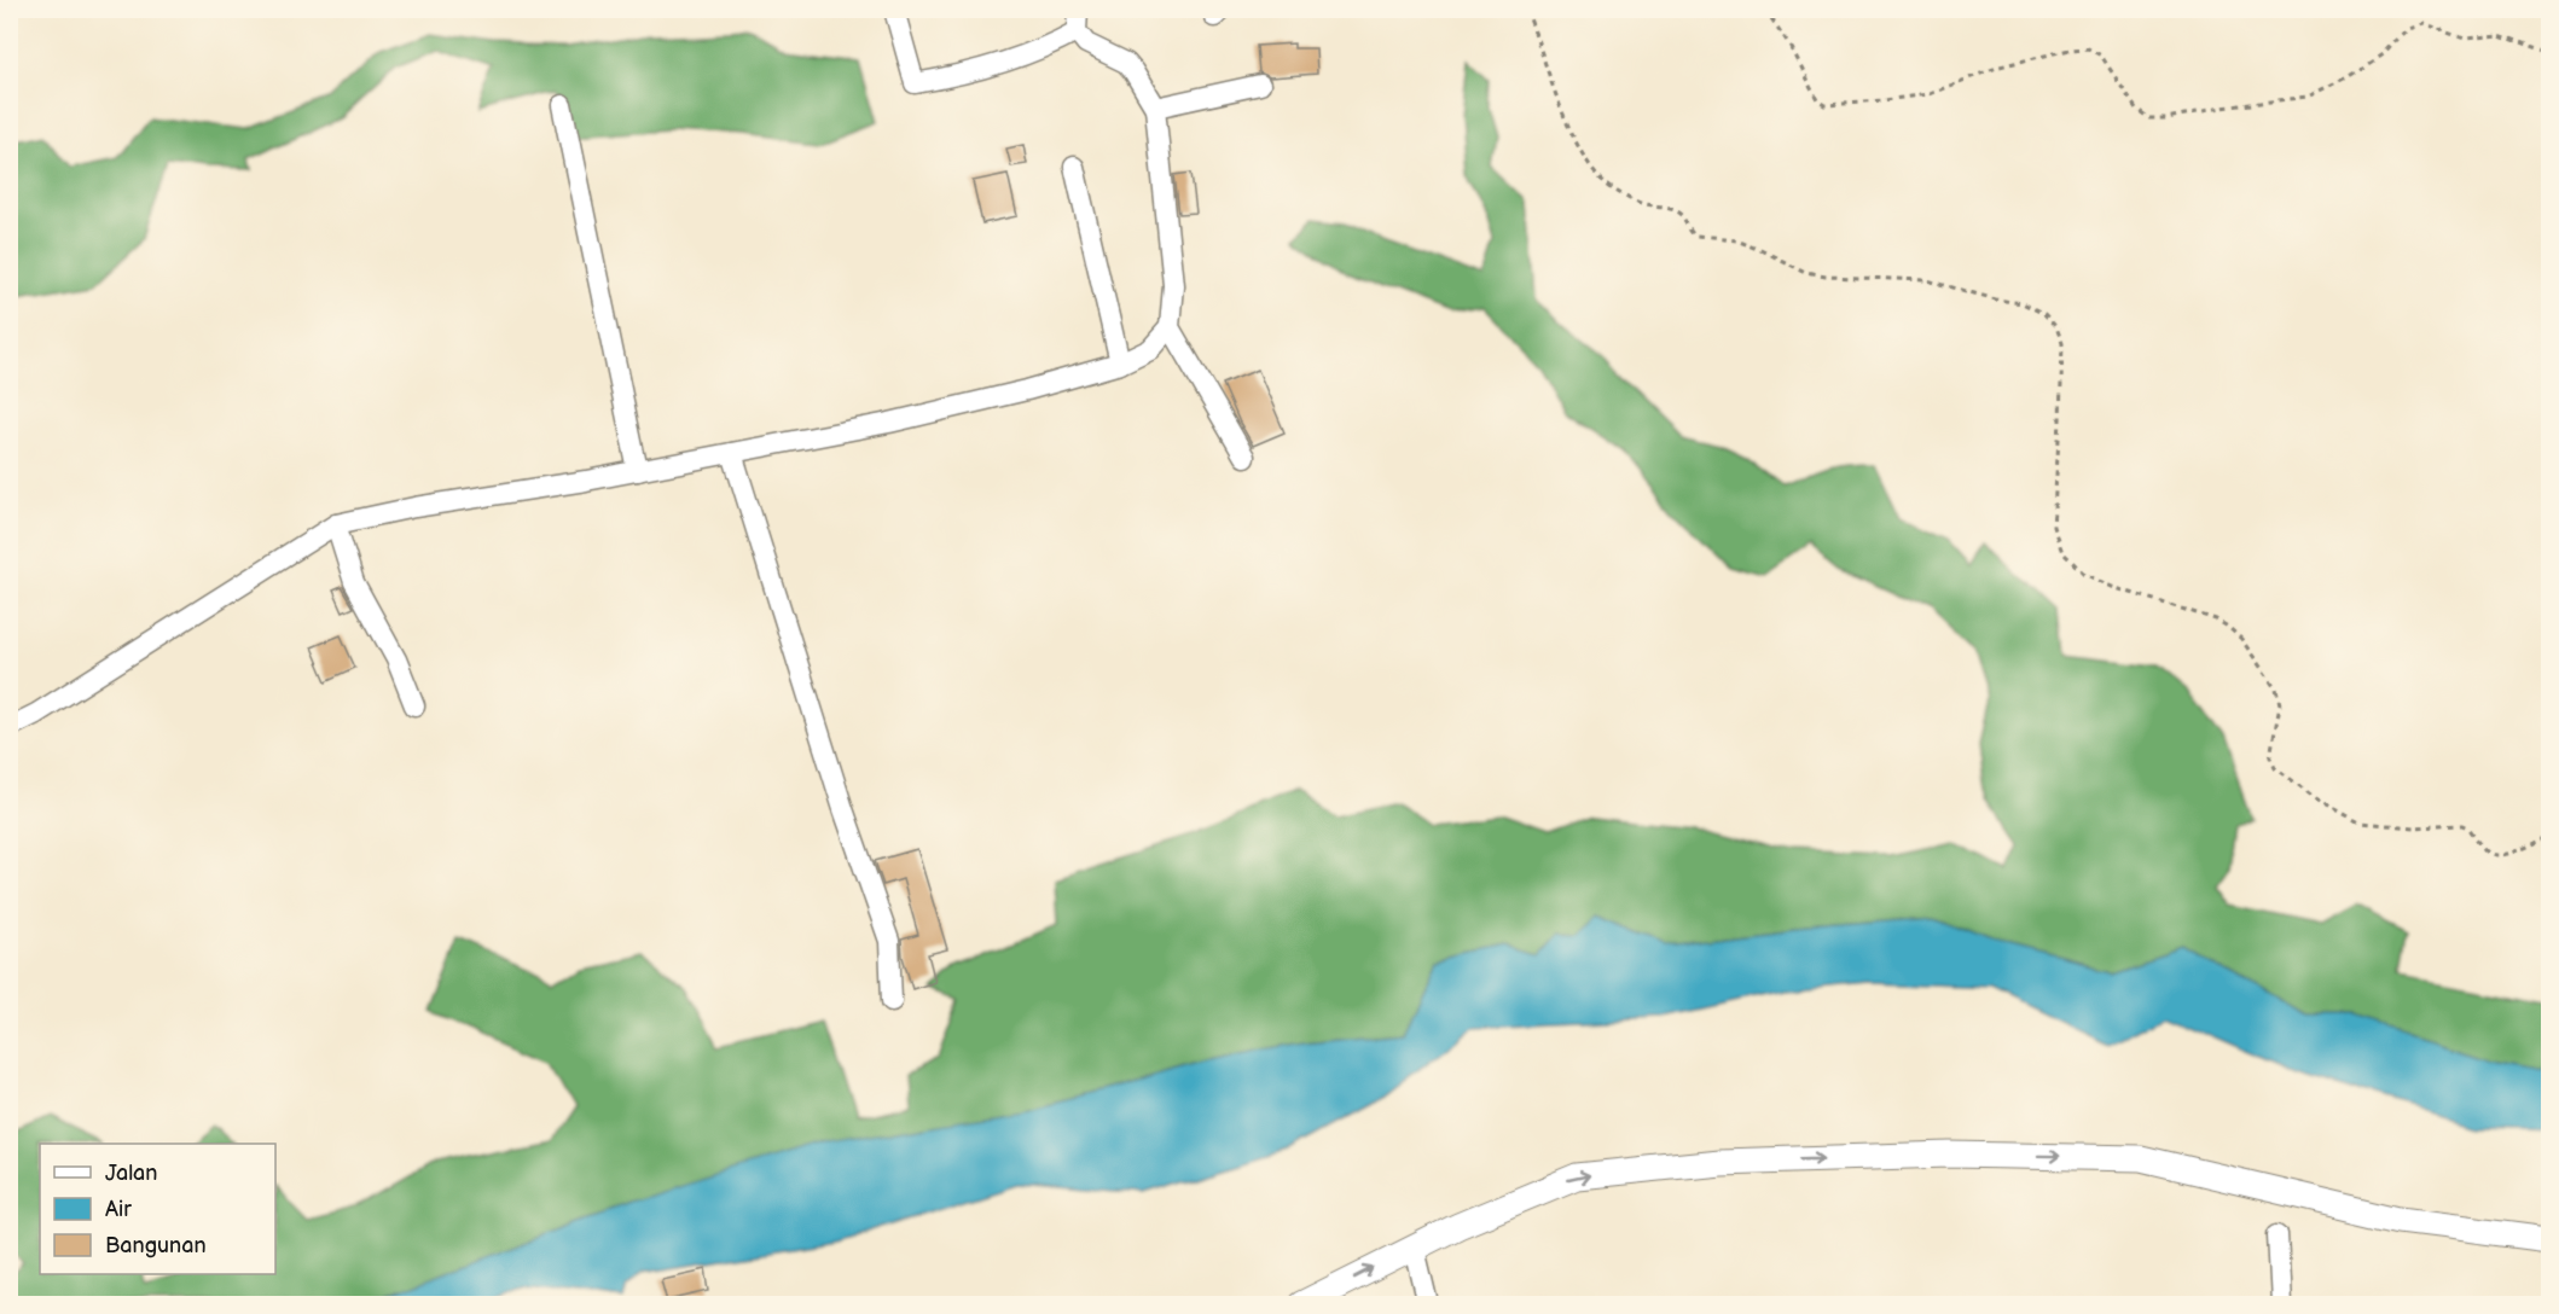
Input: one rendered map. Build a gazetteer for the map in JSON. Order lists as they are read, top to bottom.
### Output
{
  "legend": ["Jalan", "Air", "Bangunan"]
}
